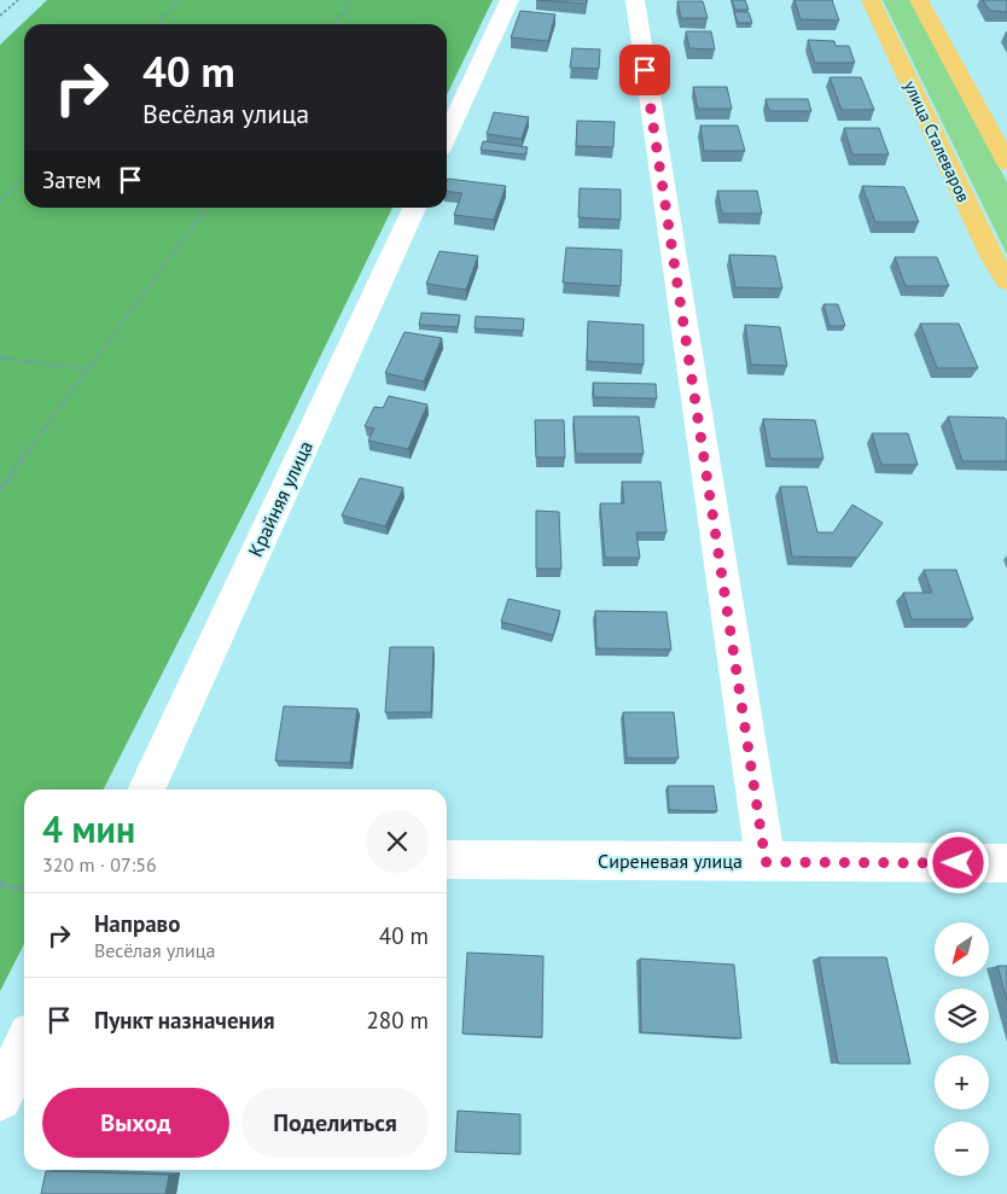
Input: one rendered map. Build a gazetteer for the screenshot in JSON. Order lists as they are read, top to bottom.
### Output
{
  "streets": {
    "main road": ["улица Сталеваров"],
    "street": ["Крайняя улица", "Сиреневая улица"]
  },
  "north": "bottom left",
  "page": {
    "turn": ["40 m", "Весёлая улица"],
    "then": "Затем",
    "heading": ["4 мин", "320 m · 07:56"],
    "list": [
      {
        "name": "Направо",
        "note": "Весёлая улица",
        "value": "40 m"
      },
      {
        "name": "Пункт назначения",
        "value": "280 m"
      }
    ],
    "map_buttons": ["+", "−"],
    "buttons": ["Выход", "Поделиться"]
  }
}
